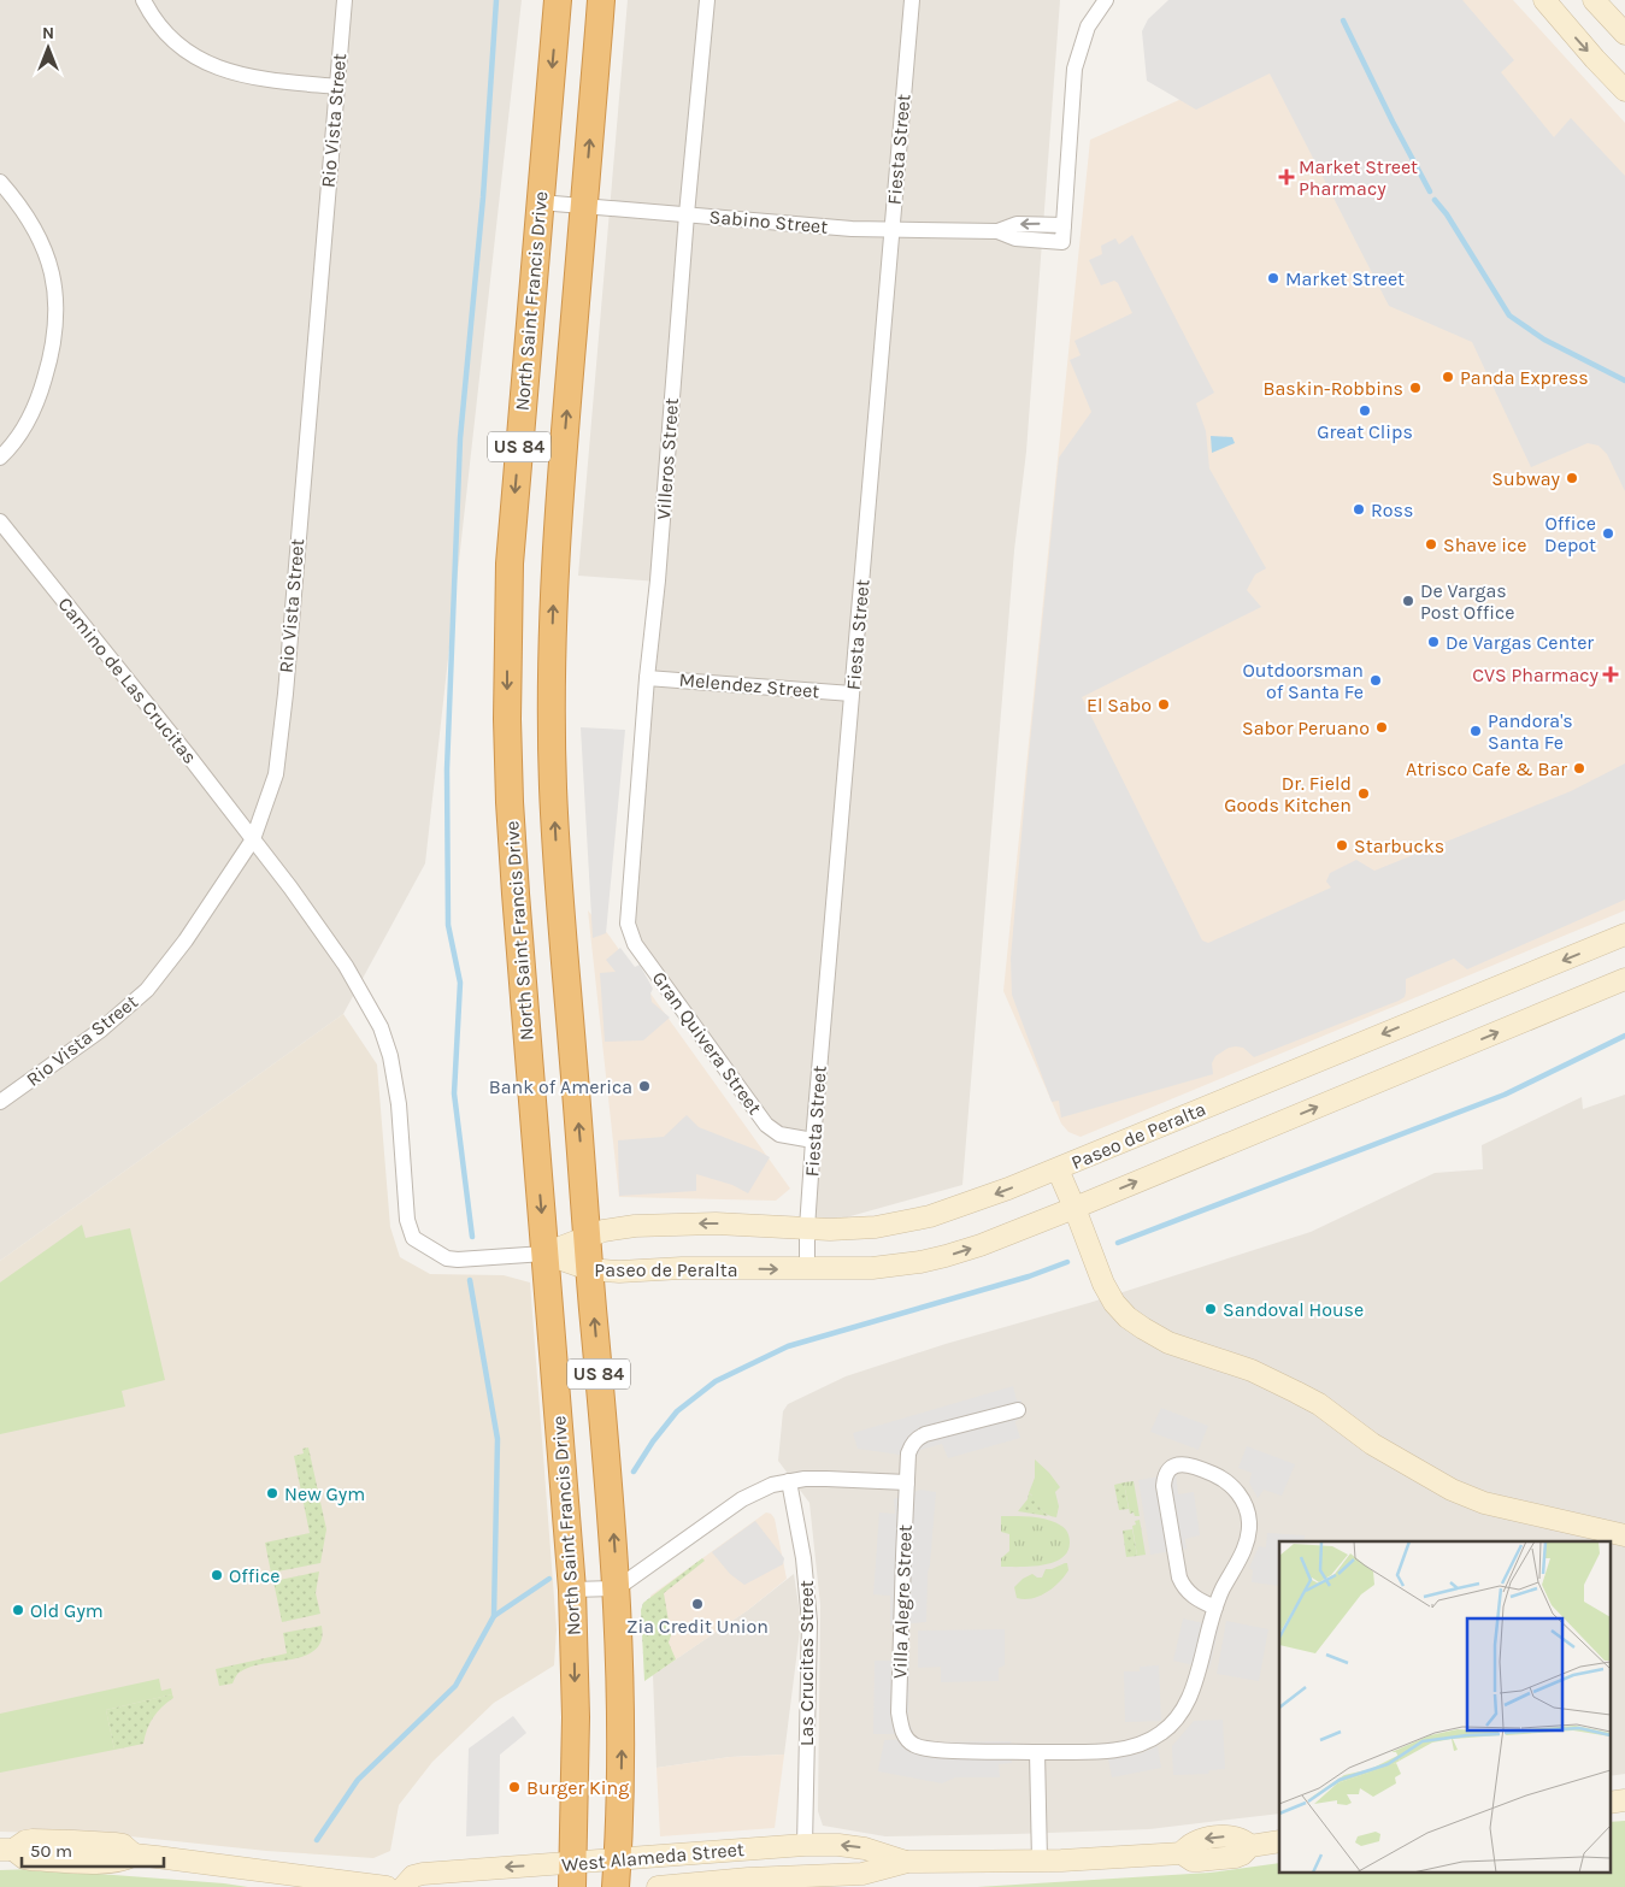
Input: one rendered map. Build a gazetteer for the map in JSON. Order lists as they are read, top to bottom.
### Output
{
  "streets": {
    "highway": ["North Saint Francis Drive", "US 84"],
    "main road": ["Paseo de Peralta", "West Alameda Street"],
    "street": [
      "Rio Vista Street",
      "Fiesta Street",
      "Sabino Street",
      "Villeros Street",
      "Camino de Las Crucitas",
      "Melendez Street",
      "Gran Quivera Street",
      "Villa Alegre Street",
      "Las Crucitas Street"
    ]
  },
  "crossings": [
    ["Rio Vista Street", "Camino de Las Crucitas"],
    ["Fiesta Street", "Sabino Street"],
    ["Fiesta Street", "Melendez Street"],
    ["Fiesta Street", "Gran Quivera Street"],
    ["Fiesta Street", "Paseo de Peralta"],
    ["Sabino Street", "North Saint Francis Drive"],
    ["Sabino Street", "US 84"],
    ["Sabino Street", "Villeros Street"],
    ["North Saint Francis Drive", "Paseo de Peralta"],
    ["North Saint Francis Drive", "West Alameda Street"],
    ["US 84", "Paseo de Peralta"],
    ["US 84", "West Alameda Street"],
    ["Villeros Street", "Melendez Street"],
    ["Villeros Street", "Gran Quivera Street"],
    ["Las Crucitas Street", "West Alameda Street"]
  ],
  "places": {
    "health": ["Market Street Pharmacy", "CVS Pharmacy"],
    "other": [
      "Market Street",
      "Panda Express",
      "Baskin-Robbins",
      "Great Clips",
      "Subway",
      "Ross",
      "Office Depot",
      "Shave ice",
      "De Vargas Post Office",
      "De Vargas Center",
      "Outdoorsman of Santa Fe",
      "El Sabo",
      "Sabor Peruano",
      "Pandora's Santa Fe",
      "Atrisco Cafe & Bar",
      "Dr. Field Goods Kitchen",
      "Starbucks",
      "Bank of America",
      "Sandoval House",
      "New Gym",
      "Office",
      "Zia Credit Union",
      "Old Gym",
      "Burger King"
    ]
  },
  "scale_bar": "50 m",
  "north": "top"
}
